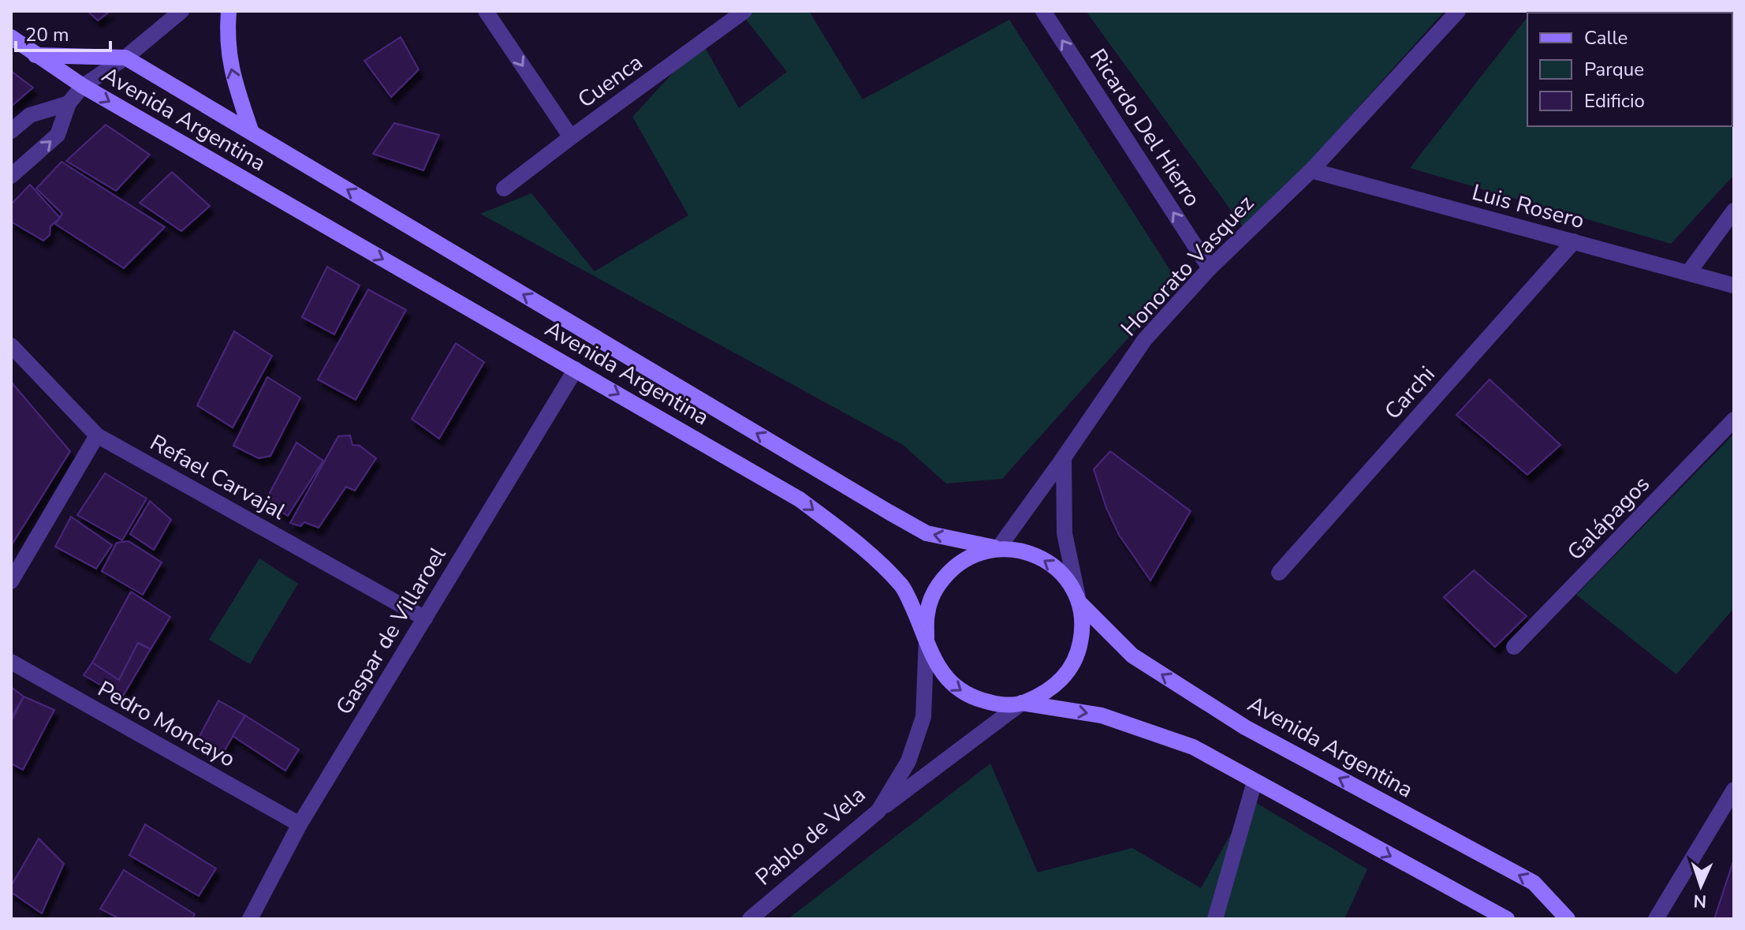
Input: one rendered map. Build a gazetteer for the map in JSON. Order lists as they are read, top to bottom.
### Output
{
  "streets": {
    "main road": ["Avenida Argentina"],
    "street": [
      "Cuenca",
      "Ricardo Del Hierro",
      "Luis Rosero",
      "Honorato Vasquez",
      "Carchi",
      "Refael Carvajal",
      "Galápagos",
      "Gaspar de Villaroel",
      "Pedro Moncayo",
      "Pablo de Vela"
    ]
  },
  "crossings": [
    ["Avenida Argentina", "Honorato Vasquez"],
    ["Avenida Argentina", "Gaspar de Villaroel"],
    ["Avenida Argentina", "Pablo de Vela"],
    ["Ricardo Del Hierro", "Honorato Vasquez"],
    ["Luis Rosero", "Honorato Vasquez"],
    ["Luis Rosero", "Carchi"],
    ["Honorato Vasquez", "Pablo de Vela"],
    ["Refael Carvajal", "Gaspar de Villaroel"],
    ["Gaspar de Villaroel", "Pedro Moncayo"]
  ],
  "one_way": ["Ricardo Del Hierro"],
  "legend": ["Calle", "Parque", "Edificio"],
  "scale_bar": "20 m",
  "north": "bottom"
}
